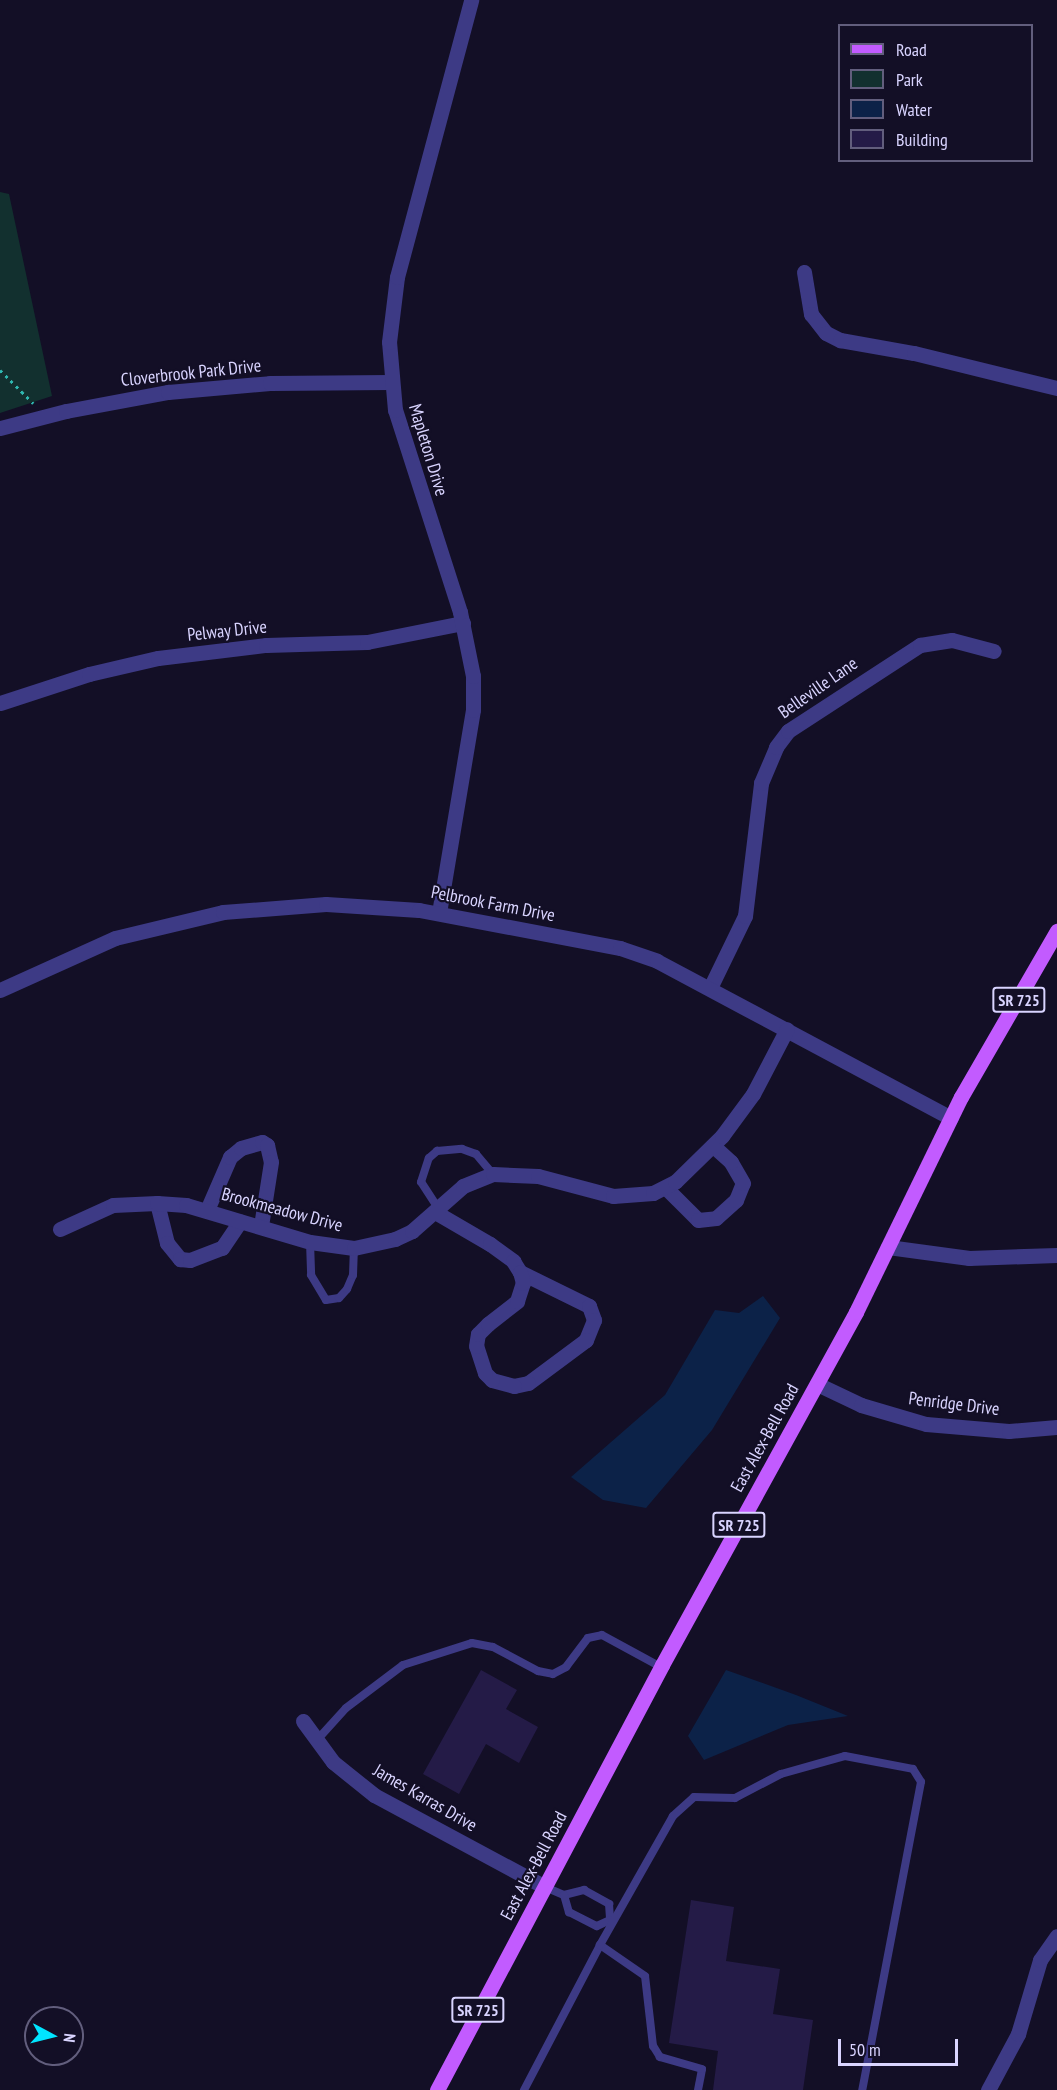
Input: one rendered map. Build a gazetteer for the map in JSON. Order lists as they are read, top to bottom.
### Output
{
  "streets": {
    "main road": ["SR 725", "East Alex-Bell Road"],
    "street": [
      "Cloverbrook Park Drive",
      "Mapleton Drive",
      "Pelway Drive",
      "Belleville Lane",
      "Pelbrook Farm Drive",
      "Brookmeadow Drive",
      "Penridge Drive",
      "James Karras Drive"
    ]
  },
  "crossings": [
    ["Cloverbrook Park Drive", "Mapleton Drive"],
    ["Mapleton Drive", "Pelway Drive"],
    ["Mapleton Drive", "Pelbrook Farm Drive"],
    ["Belleville Lane", "Pelbrook Farm Drive"],
    ["Pelbrook Farm Drive", "Brookmeadow Drive"],
    ["Pelbrook Farm Drive", "East Alex-Bell Road"],
    ["Penridge Drive", "East Alex-Bell Road"],
    ["East Alex-Bell Road", "James Karras Drive"]
  ],
  "legend": [
    "Road",
    "Park",
    "Water",
    "Building"
  ],
  "scale_bar": "50 m",
  "north": "right"
}
